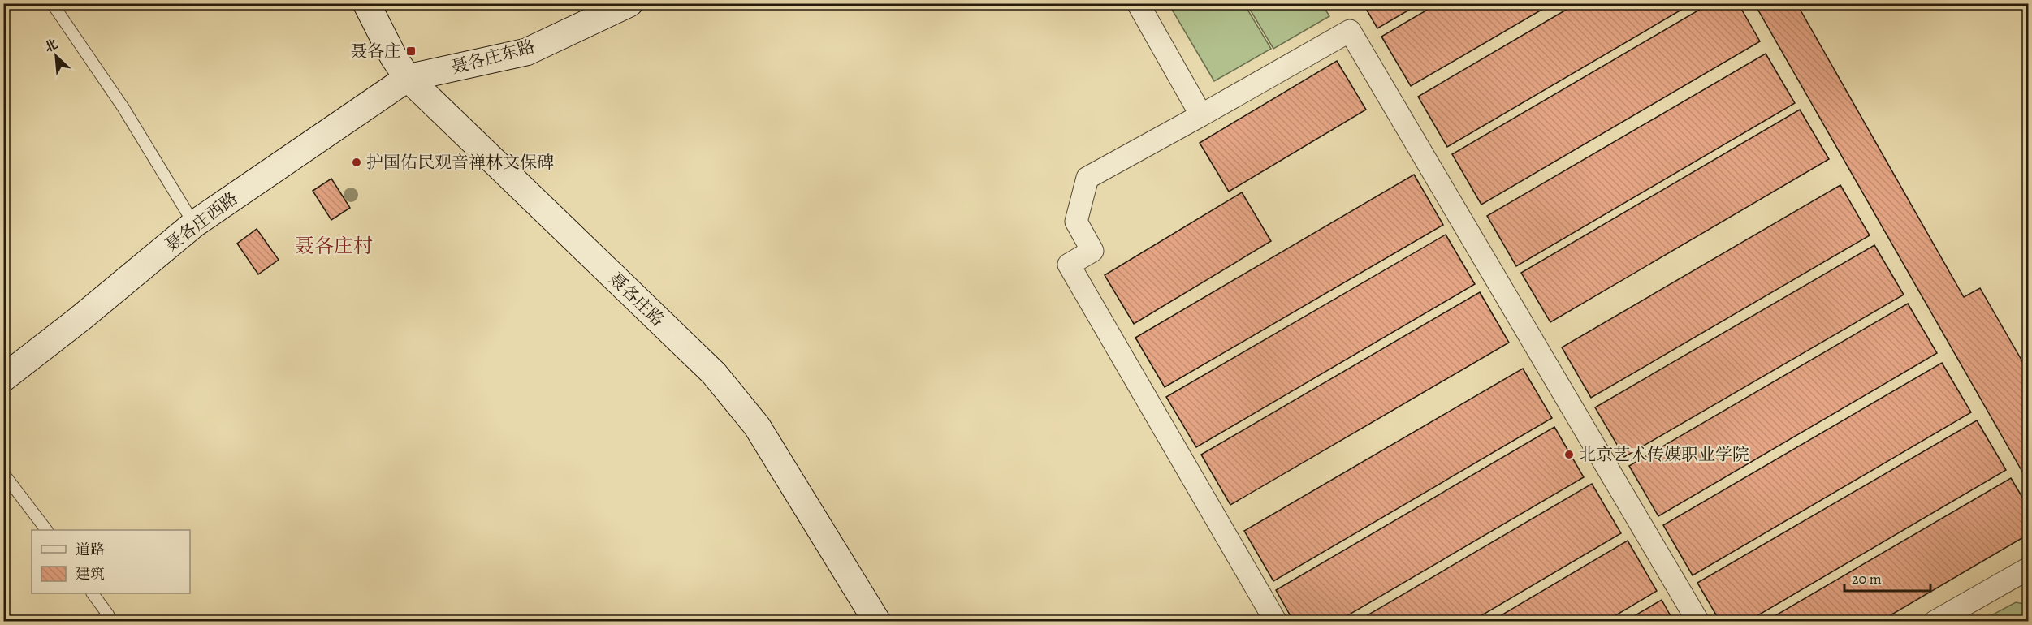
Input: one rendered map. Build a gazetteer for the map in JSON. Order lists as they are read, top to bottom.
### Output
{
  "streets": {
    "street": ["聂各庄东路", "聂各庄西路", "聂各庄路"]
  },
  "crossings": [
    ["聂各庄东路", "聂各庄西路"],
    ["聂各庄东路", "聂各庄路"],
    ["聂各庄西路", "聂各庄路"]
  ],
  "districts": ["聂各庄村"],
  "places": {
    "transit": ["聂各庄"],
    "other": ["护国佑民观音禅林文保碑", "北京艺术传媒职业学院"]
  },
  "legend": ["道路", "建筑"],
  "scale_bar": "20 m",
  "north": "top left"
}
